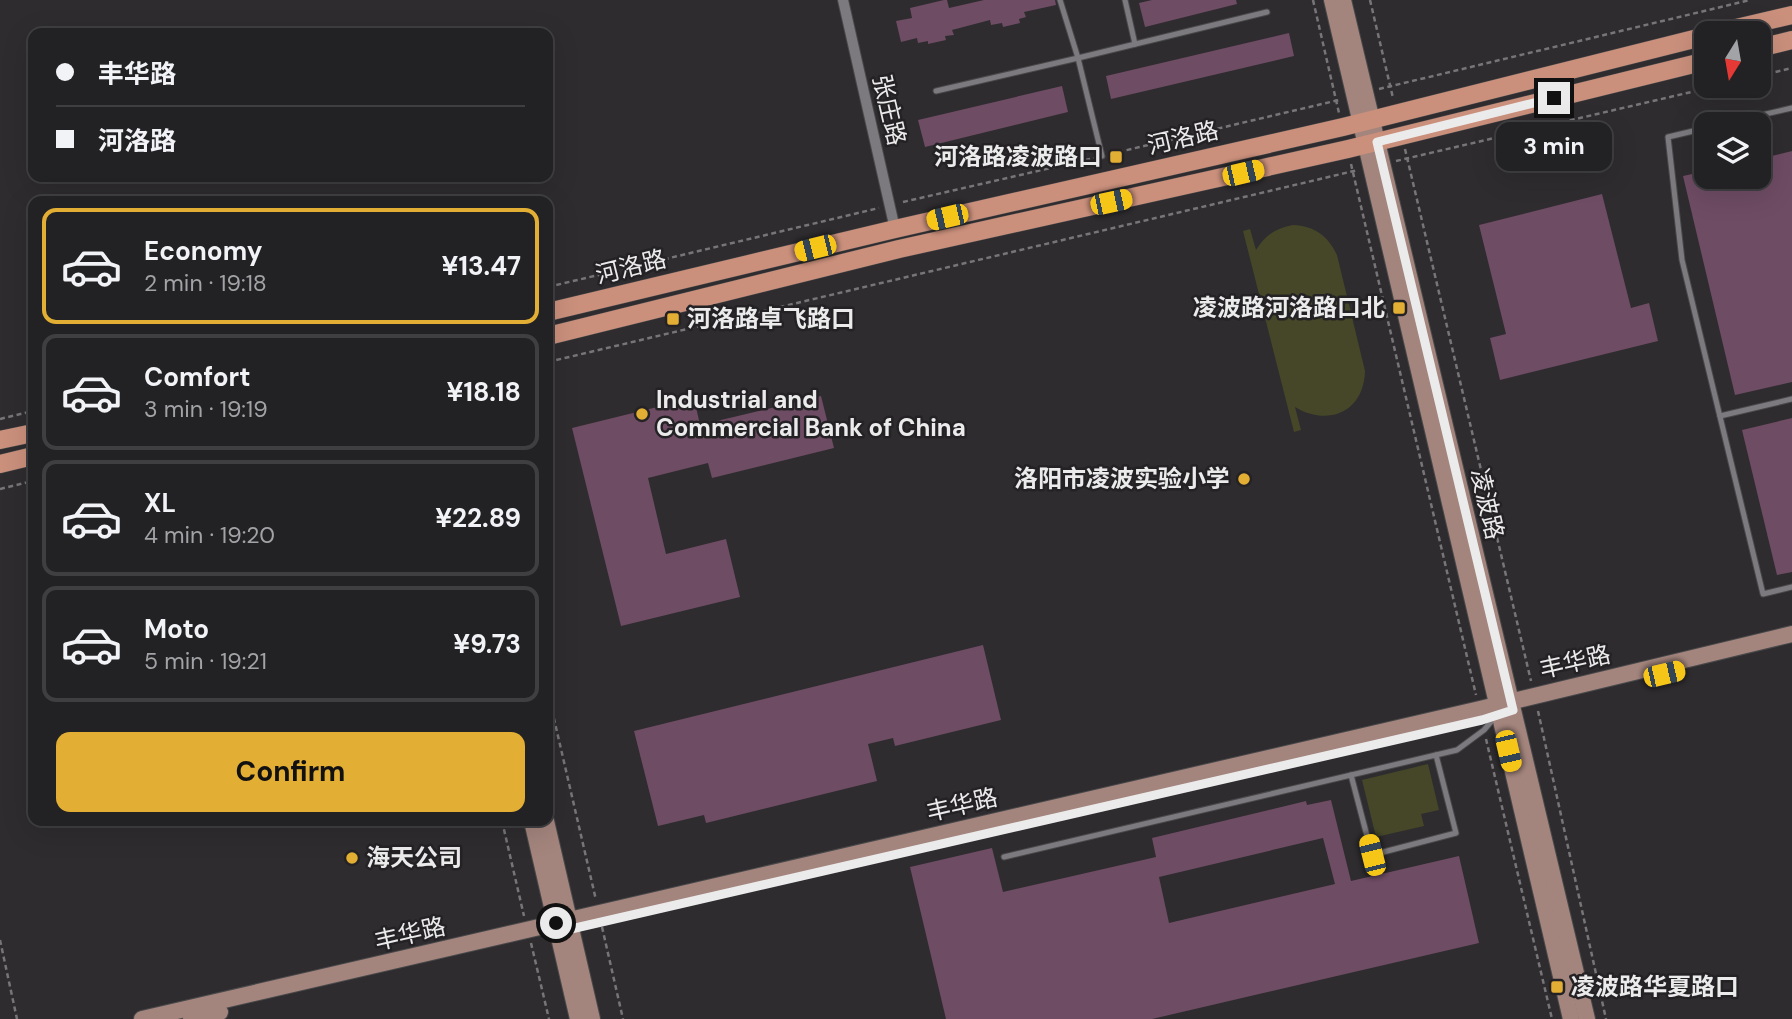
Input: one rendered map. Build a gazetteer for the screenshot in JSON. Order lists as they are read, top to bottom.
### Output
{
  "streets": {
    "main road": ["河洛路"],
    "street": ["张庄路", "凌波路", "丰华路"]
  },
  "crossings": [
    ["张庄路", "河洛路"],
    ["河洛路", "凌波路"],
    ["凌波路", "丰华路"]
  ],
  "places": {
    "transit": [
      "河洛路凌波路口",
      "凌波路河洛路口北",
      "河洛路卓飞路口",
      "凌波路华夏路口"
    ],
    "other": ["Industrial and Commercial Bank of China", "洛阳市凌波实验小学", "海天公司"]
  },
  "north": "bottom",
  "page": {
    "banner": ["丰华路", "河洛路"],
    "bubble": "3 min",
    "list": [
      {
        "name": "Economy",
        "note": "2 min · 19:18",
        "value": "¥13.47"
      },
      {
        "name": "Comfort",
        "note": "3 min · 19:19",
        "value": "¥18.18"
      },
      {
        "name": "XL",
        "note": "4 min · 19:20",
        "value": "¥22.89"
      },
      {
        "name": "Moto",
        "note": "5 min · 19:21",
        "value": "¥9.73"
      }
    ],
    "buttons": "Confirm"
  }
}
